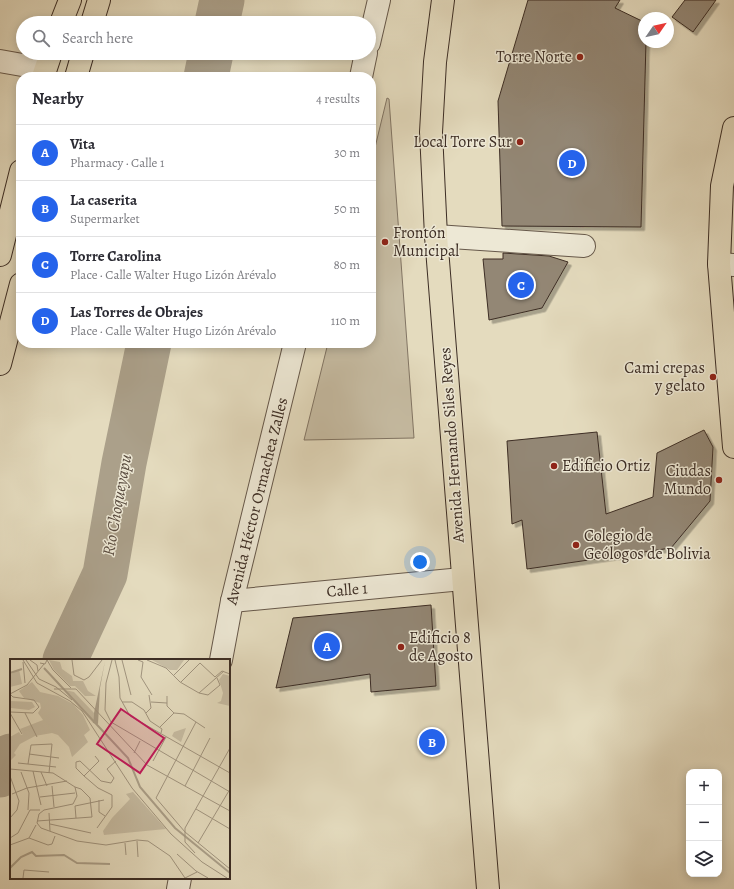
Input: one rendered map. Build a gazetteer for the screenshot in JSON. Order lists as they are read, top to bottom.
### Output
{
  "streets": {
    "main road": ["Avenida Hernando Siles Reyes"],
    "street": ["Avenida Héctor Ormachea Zalles", "Calle 1"]
  },
  "crossings": [
    ["Avenida Hernando Siles Reyes", "Calle 1"],
    ["Avenida Héctor Ormachea Zalles", "Calle 1"]
  ],
  "water": ["Río Choqueyapu"],
  "places": [
    "Torre Norte",
    "Local Torre Sur",
    "Frontón Municipal",
    "Cami crepas y gelato",
    "Edificio Ortiz",
    "Ciudas Mundo",
    "Colegio de Geólogos de Bolivia",
    "Edificio 8 de Agosto"
  ],
  "north": "top right",
  "page": {
    "search": "Search here",
    "heading": ["Nearby", "4 results"],
    "list": [
      {
        "mark": "A",
        "name": "Vita",
        "note": "Pharmacy · Calle 1",
        "value": "30 m"
      },
      {
        "mark": "B",
        "name": "La caserita",
        "note": "Supermarket",
        "value": "50 m"
      },
      {
        "mark": "C",
        "name": "Torre Carolina",
        "note": "Place · Calle Walter Hugo Lizón Arévalo",
        "value": "80 m"
      },
      {
        "mark": "D",
        "name": "Las Torres de Obrajes",
        "note": "Place · Calle Walter Hugo Lizón Arévalo",
        "value": "110 m"
      }
    ],
    "pins": [
      "D",
      "C",
      "A",
      "B"
    ],
    "map_buttons": ["+", "−"]
  }
}
